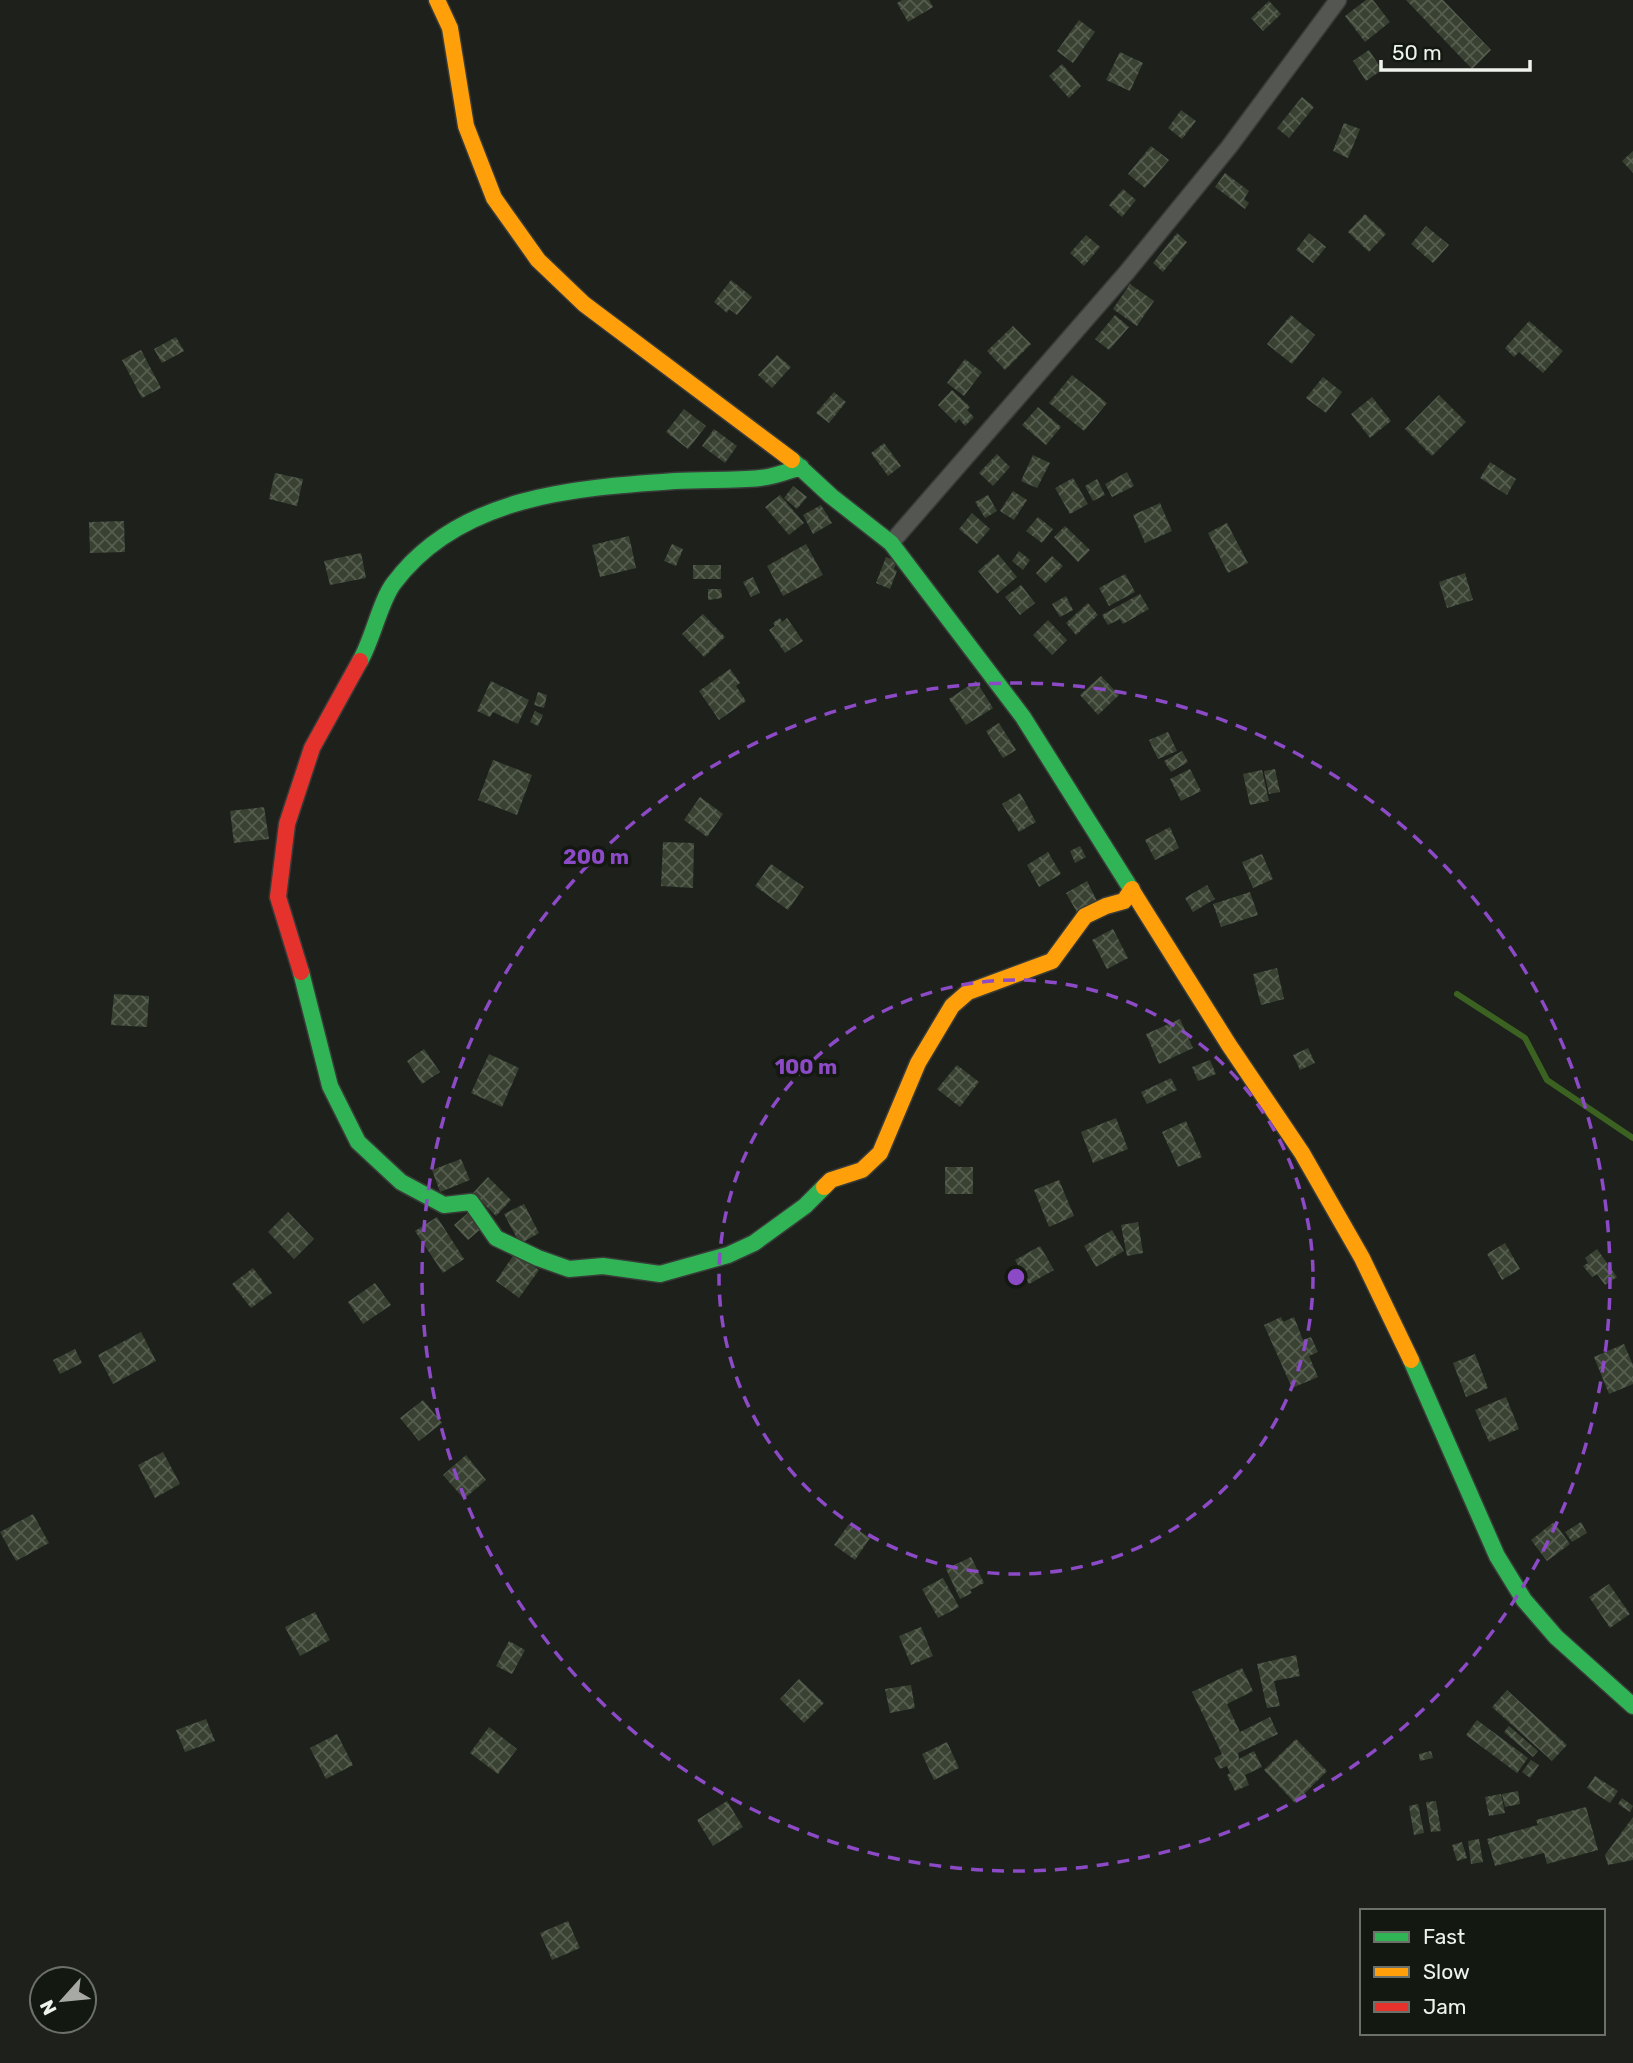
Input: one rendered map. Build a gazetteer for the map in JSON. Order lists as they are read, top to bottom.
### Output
{
  "legend": ["Fast", "Slow", "Jam"],
  "scale_bar": "50 m",
  "north": "bottom left",
  "rings": ["200 m", "100 m"]
}
